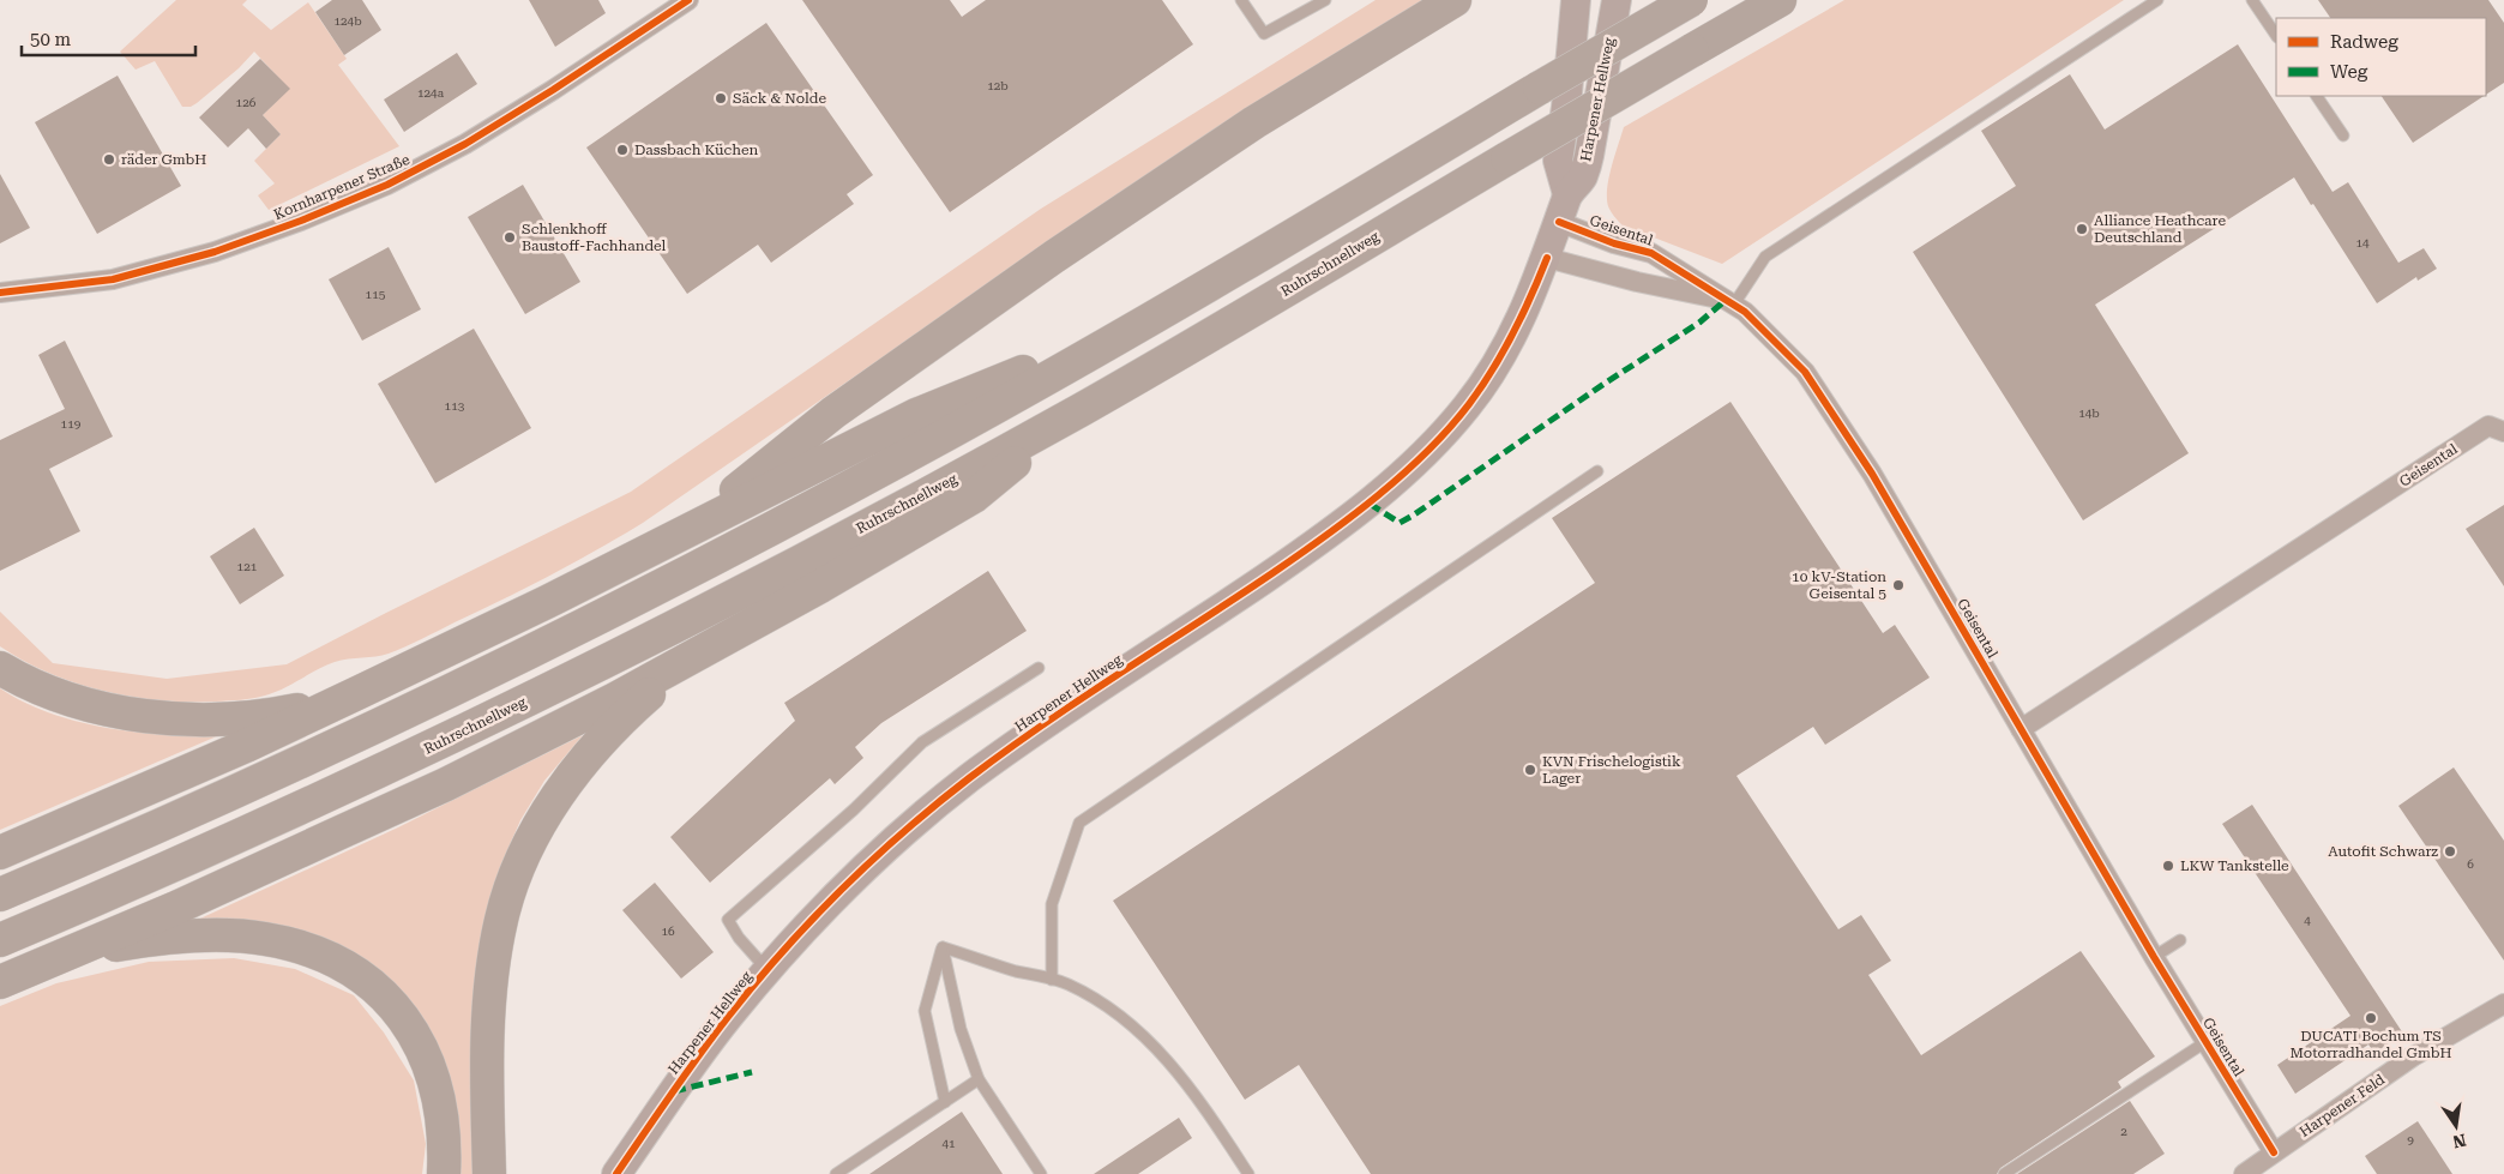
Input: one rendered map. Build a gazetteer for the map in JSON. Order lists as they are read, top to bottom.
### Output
{
  "streets": {
    "highway": ["Ruhrschnellweg"],
    "main road": ["Harpener Hellweg"],
    "street": ["Kornharpener Straße", "Geisental", "Harpener Feld"]
  },
  "crossings": [
    ["Harpener Hellweg", "Geisental"],
    ["Geisental", "Harpener Feld"]
  ],
  "places": [
    "Säck & Nolde",
    "Dassbach Küchen",
    "räder GmbH",
    "Alliance Heathcare Deutschland",
    "Schlenkhoff Baustoff-Fachhandel",
    "10 kV-Station Geisental 5",
    "KVN Frischelogistik Lager",
    "Autofit Schwarz",
    "LKW Tankstelle",
    "DUCATI Bochum TS Motorradhandel GmbH"
  ],
  "house_numbers": [
    "124b",
    "12b",
    "124a",
    "126",
    "14",
    "115",
    "113",
    "14b",
    "119",
    "121",
    "6",
    "4",
    "16",
    "2",
    "9",
    "41"
  ],
  "legend": ["Radweg", "Weg"],
  "scale_bar": "50 m",
  "north": "bottom"
}
